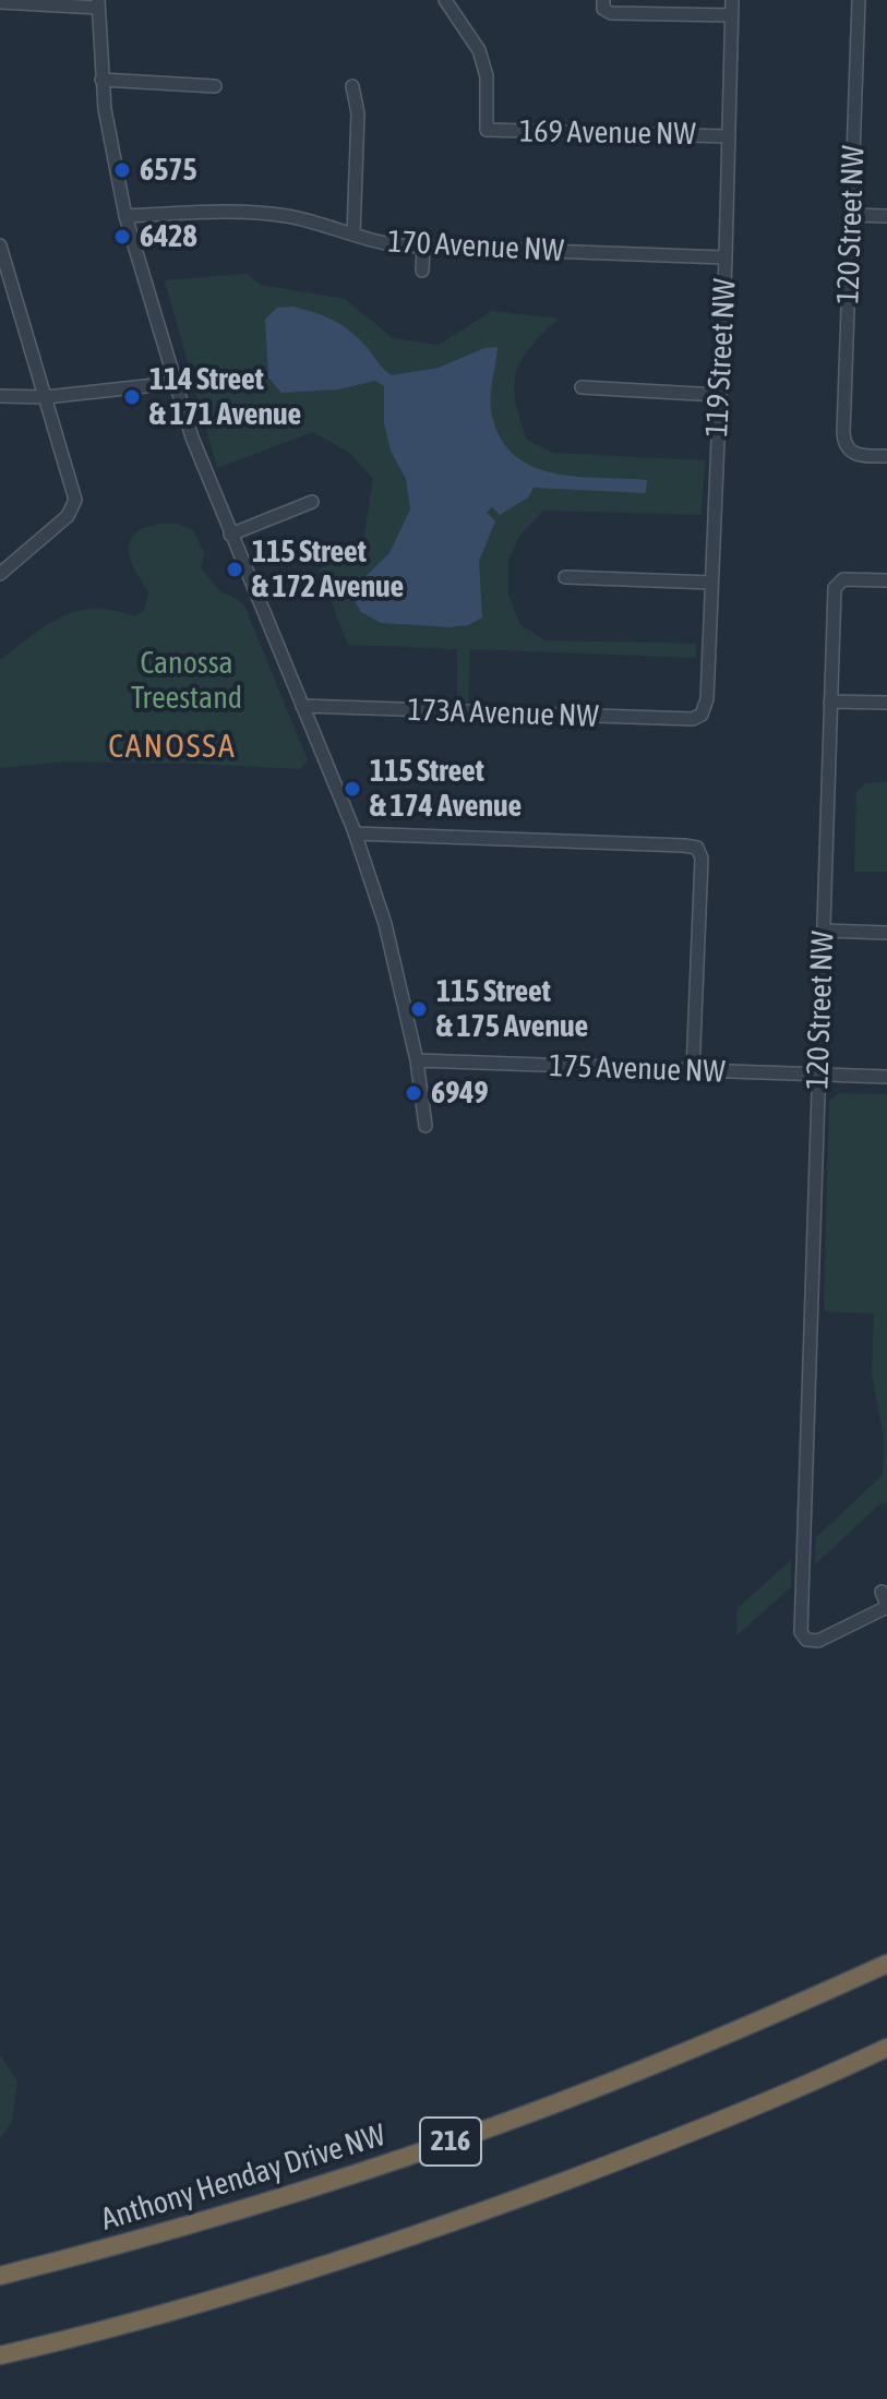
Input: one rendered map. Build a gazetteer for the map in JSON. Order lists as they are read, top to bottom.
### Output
{
  "streets": {
    "highway": ["216", "Anthony Henday Drive NW"],
    "street": [
      "169 Avenue NW",
      "120 Street NW",
      "170 Avenue NW",
      "119 Street NW",
      "173A Avenue NW",
      "175 Avenue NW"
    ]
  },
  "crossings": [
    ["169 Avenue NW", "119 Street NW"],
    ["120 Street NW", "175 Avenue NW"],
    ["170 Avenue NW", "119 Street NW"],
    ["119 Street NW", "173A Avenue NW"]
  ],
  "districts": ["CANOSSA"],
  "parks": ["Canossa Treestand"],
  "places": [
    "6575",
    "6428",
    "114 Street & 171 Avenue",
    "115 Street & 172 Avenue",
    "115 Street & 174 Avenue",
    "115 Street & 175 Avenue",
    "6949"
  ]
}
